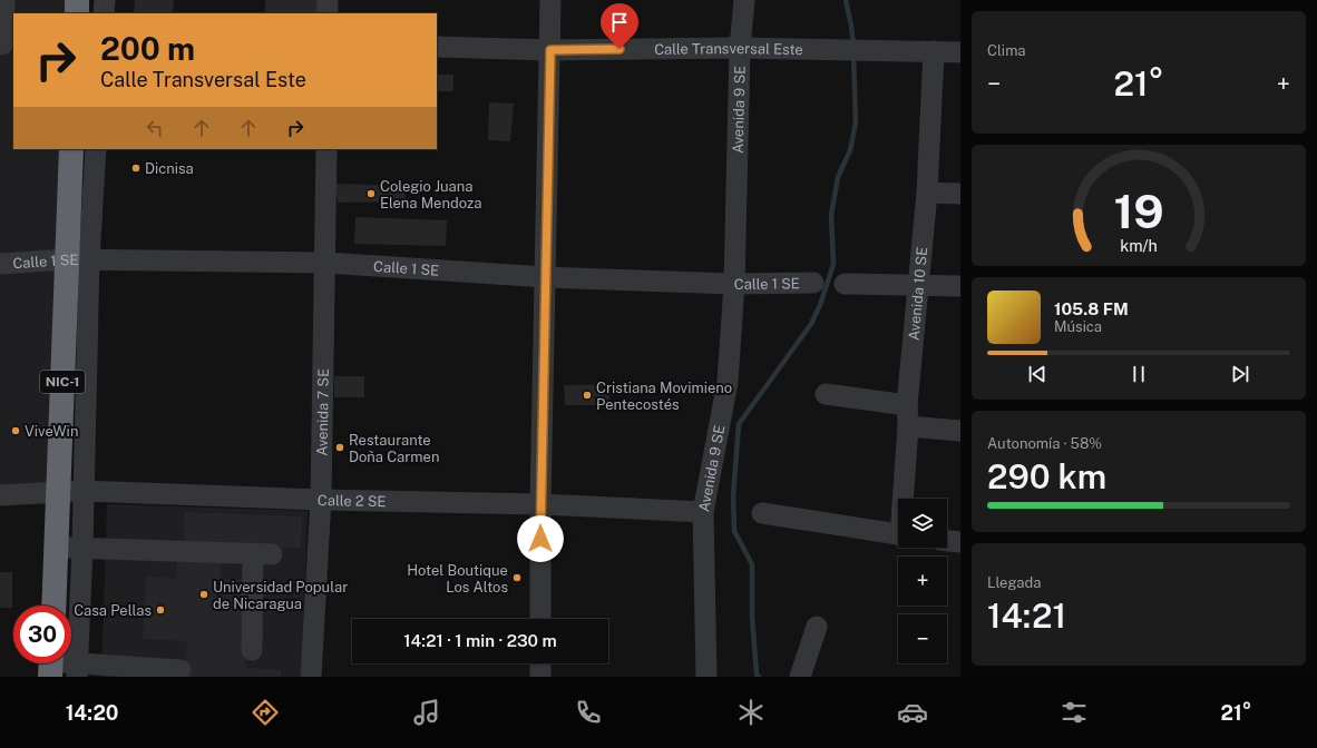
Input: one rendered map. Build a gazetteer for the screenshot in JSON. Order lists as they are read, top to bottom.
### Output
{
  "streets": {
    "highway": ["NIC-1"],
    "street": [
      "Calle Transversal Este",
      "Avenida 9 SE",
      "Calle 1 SE",
      "Avenida 10 SE",
      "Avenida 7 SE",
      "Calle 2 SE"
    ]
  },
  "crossings": [
    ["Calle Transversal Este", "Avenida 9 SE"],
    ["Calle Transversal Este", "Avenida 10 SE"],
    ["Avenida 9 SE", "Calle 1 SE"],
    ["Avenida 9 SE", "Calle 2 SE"],
    ["Calle 1 SE", "NIC-1"],
    ["Calle 1 SE", "Avenida 7 SE"],
    ["NIC-1", "Calle 2 SE"],
    ["Avenida 7 SE", "Calle 2 SE"]
  ],
  "places": [
    "Dicnisa",
    "Colegio Juana Elena Mendoza",
    "Cristiana Movimieno Pentecostés",
    "ViveWin",
    "Restaurante Doña Carmen",
    "Hotel Boutique Los Altos",
    "Universidad Popular de Nicaragua",
    "Casa Pellas"
  ],
  "page": {
    "tile": [
      "Clima",
      ["Autonomía · 58%", "290 km"],
      ["Llegada", "14:21"]
    ],
    "turn": ["200 m", "Calle Transversal Este"],
    "heat": ["−", "21°", "+"],
    "song": ["105.8 FM", "Música"],
    "map_buttons": ["+", "−"],
    "limit": "30",
    "trip": "14:21 · 1 min · 230 m",
    "tabs": ["14:20", "21°"],
    "gauge": ["19", "km/h"]
  }
}
